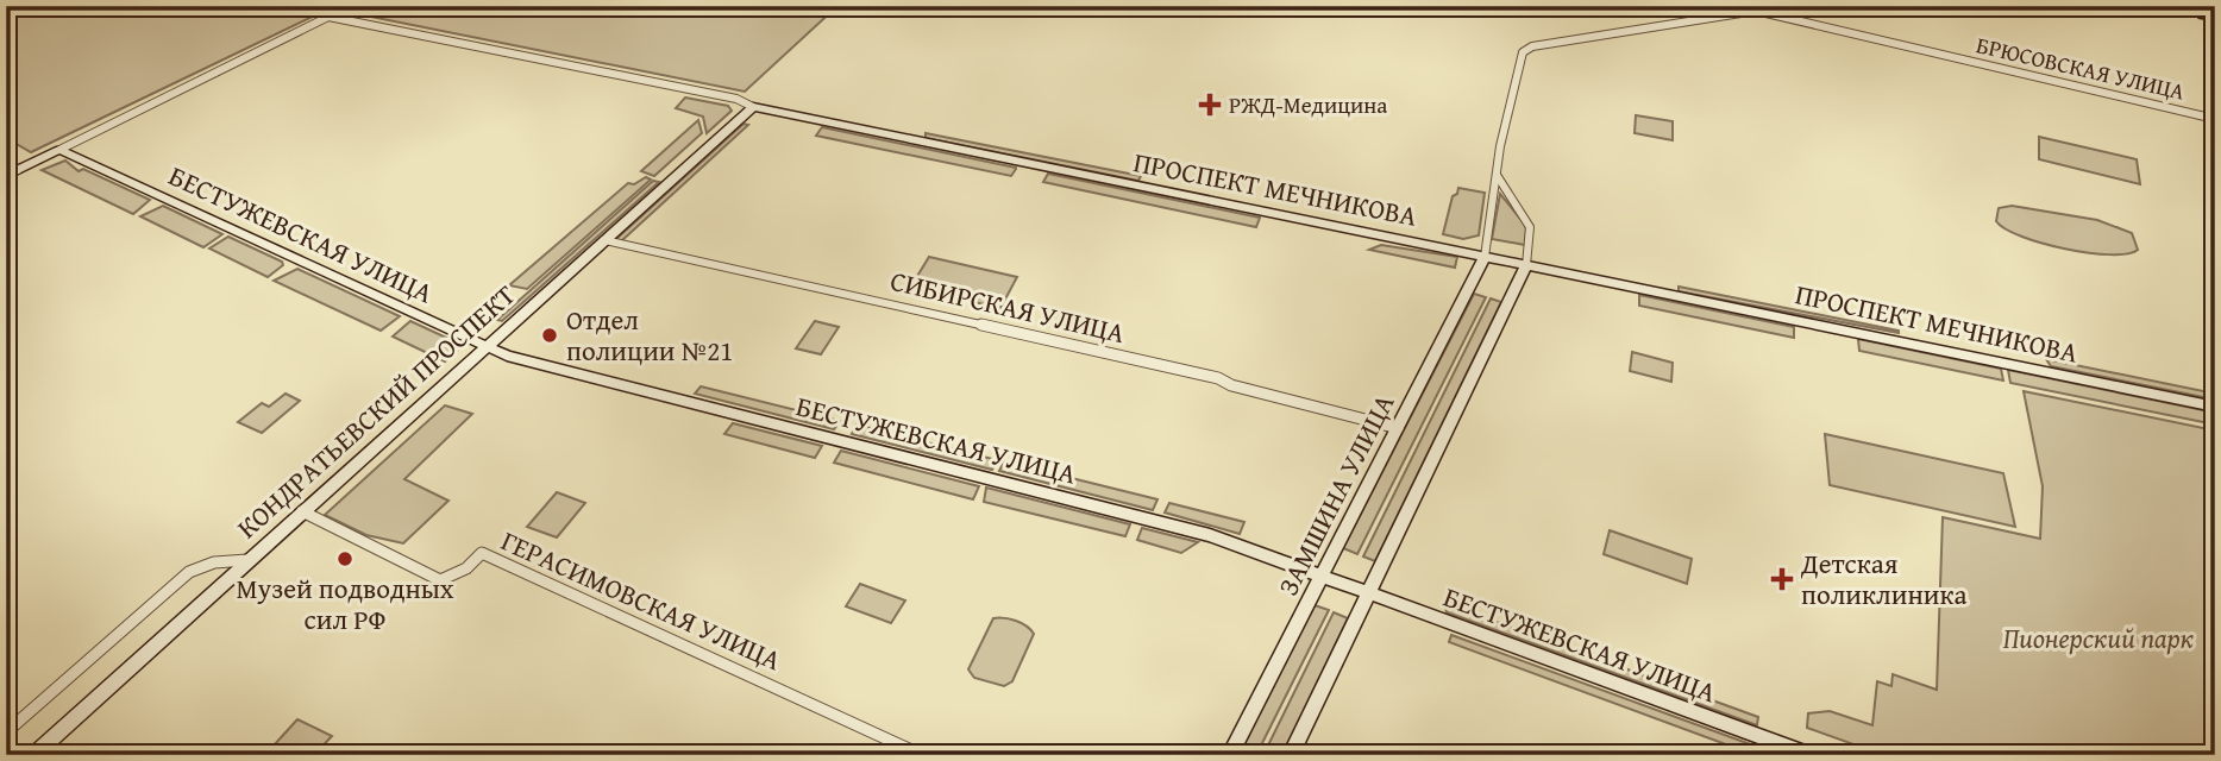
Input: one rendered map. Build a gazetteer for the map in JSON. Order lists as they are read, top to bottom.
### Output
{
  "streets": {
    "street": [
      "БРЮСОВСКАЯ УЛИЦА",
      "ПРОСПЕКТ МЕЧНИКОВА",
      "БЕСТУЖЕВСКАЯ УЛИЦА",
      "СИБИРСКАЯ УЛИЦА",
      "КОНДРАТЬЕВСКИЙ ПРОСПЕКТ",
      "ЗАМШИНА УЛИЦА",
      "ГЕРАСИМОВСКАЯ УЛИЦА"
    ]
  },
  "crossings": [
    ["БРЮСОВСКАЯ УЛИЦА", "ПРОСПЕКТ МЕЧНИКОВА"],
    ["БРЮСОВСКАЯ УЛИЦА", "ЗАМШИНА УЛИЦА"],
    ["ПРОСПЕКТ МЕЧНИКОВА", "БЕСТУЖЕВСКАЯ УЛИЦА"],
    ["ПРОСПЕКТ МЕЧНИКОВА", "КОНДРАТЬЕВСКИЙ ПРОСПЕКТ"],
    ["ПРОСПЕКТ МЕЧНИКОВА", "ЗАМШИНА УЛИЦА"],
    ["БЕСТУЖЕВСКАЯ УЛИЦА", "КОНДРАТЬЕВСКИЙ ПРОСПЕКТ"],
    ["БЕСТУЖЕВСКАЯ УЛИЦА", "ЗАМШИНА УЛИЦА"],
    ["СИБИРСКАЯ УЛИЦА", "КОНДРАТЬЕВСКИЙ ПРОСПЕКТ"],
    ["СИБИРСКАЯ УЛИЦА", "ЗАМШИНА УЛИЦА"],
    ["КОНДРАТЬЕВСКИЙ ПРОСПЕКТ", "ГЕРАСИМОВСКАЯ УЛИЦА"]
  ],
  "parks": ["Пионерский парк"],
  "places": {
    "health": ["РЖД-Медицина", "Детская поликлиника"],
    "other": ["Отдел полиции №21", "Музей подводных сил РФ"]
  }
}
